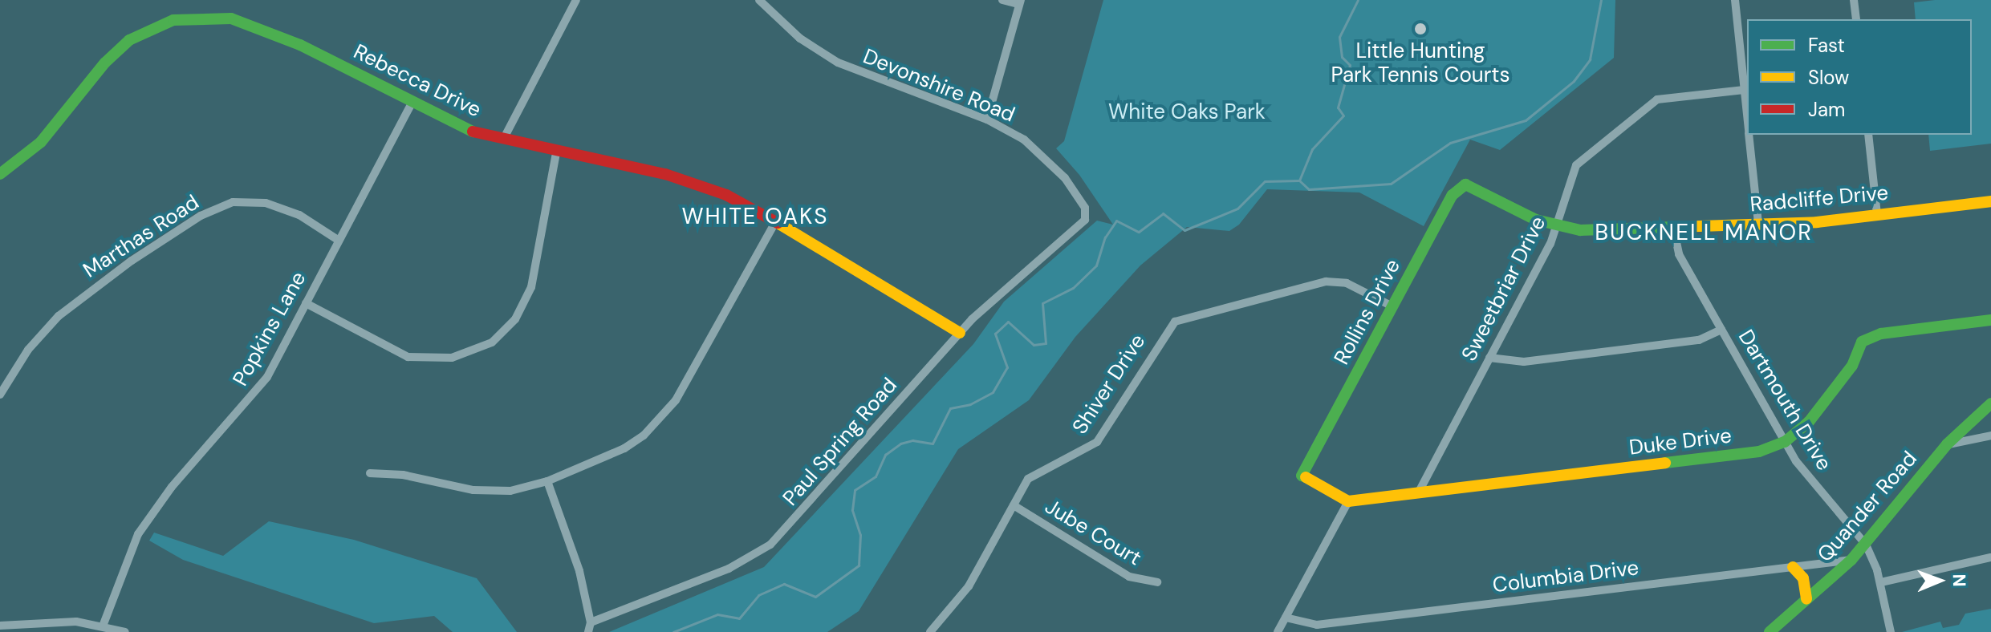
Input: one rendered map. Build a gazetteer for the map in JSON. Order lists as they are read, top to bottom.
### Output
{
  "streets": {
    "street": [
      "Rebecca Drive",
      "Devonshire Road",
      "Radcliffe Drive",
      "Marthas Road",
      "Sweetbriar Drive",
      "Rollins Drive",
      "Popkins Lane",
      "Shiver Drive",
      "Dartmouth Drive",
      "Paul Spring Road",
      "Duke Drive",
      "Quander Road",
      "Jube Court",
      "Columbia Drive"
    ]
  },
  "crossings": [
    ["Rebecca Drive", "Popkins Lane"],
    ["Rebecca Drive", "Paul Spring Road"],
    ["Devonshire Road", "Paul Spring Road"],
    ["Radcliffe Drive", "Sweetbriar Drive"],
    ["Radcliffe Drive", "Rollins Drive"],
    ["Radcliffe Drive", "Dartmouth Drive"],
    ["Marthas Road", "Popkins Lane"],
    ["Sweetbriar Drive", "Duke Drive"],
    ["Rollins Drive", "Shiver Drive"],
    ["Rollins Drive", "Duke Drive"],
    ["Shiver Drive", "Jube Court"],
    ["Dartmouth Drive", "Duke Drive"],
    ["Dartmouth Drive", "Quander Road"],
    ["Quander Road", "Columbia Drive"]
  ],
  "districts": ["WHITE OAKS", "BUCKNELL MANOR"],
  "parks": ["White Oaks Park"],
  "places": ["Little Hunting Park Tennis Courts"],
  "legend": ["Fast", "Slow", "Jam"],
  "north": "right"
}
